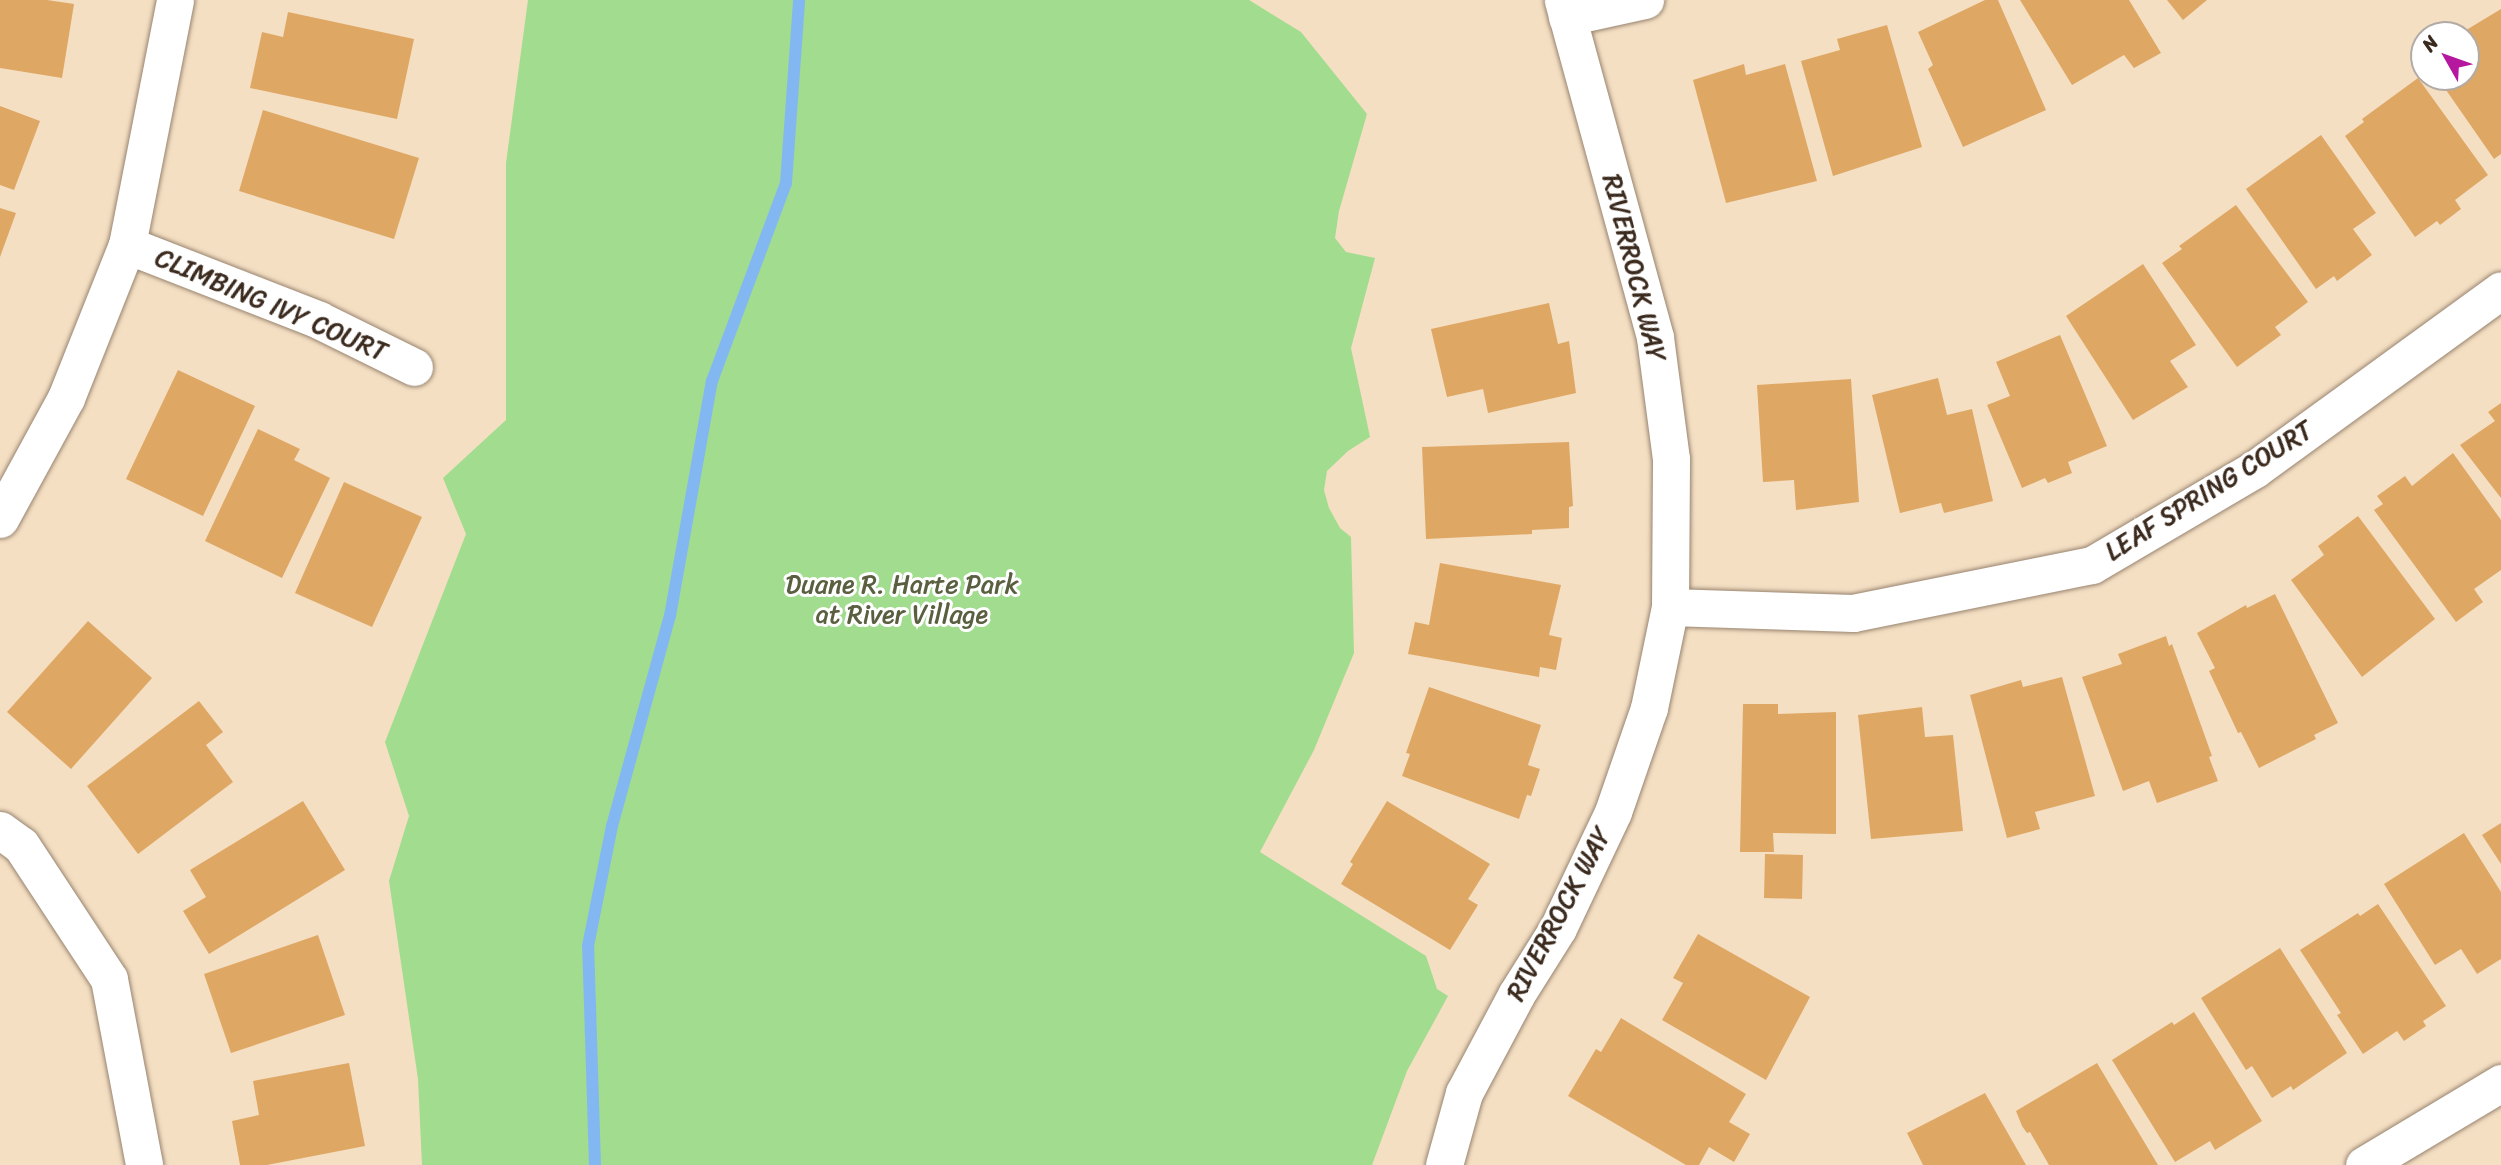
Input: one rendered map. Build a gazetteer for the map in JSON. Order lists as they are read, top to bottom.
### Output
{
  "streets": {
    "street": ["RIVERROCK WAY", "CLIMBING IVY COURT", "LEAF SPRING COURT"]
  },
  "crossings": [
    ["RIVERROCK WAY", "LEAF SPRING COURT"]
  ],
  "parks": ["Duane R. Harte Park at River Village"],
  "north": "top left"
}
